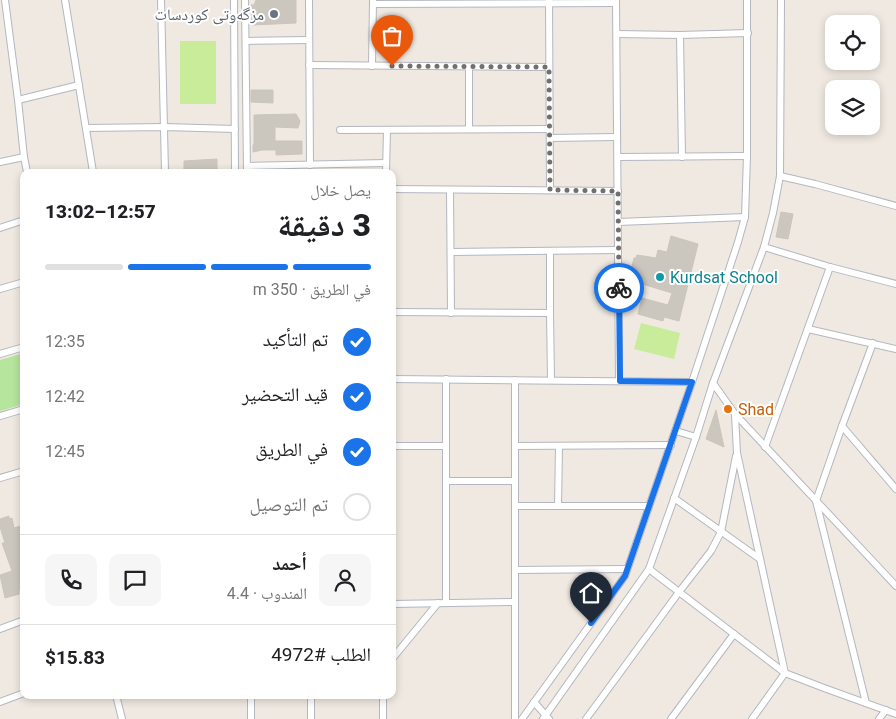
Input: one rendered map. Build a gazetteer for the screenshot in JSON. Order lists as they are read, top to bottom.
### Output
{
  "places": ["مزگەوتی كوردسات", "Kurdsat School", "Shad"],
  "page": {
    "heading": ["3 دقيقة", "يصل خلال", "12:57–13:02"],
    "panel": [
      "أحمد",
      "المندوب · 4.4",
      "الطلب #4972",
      "$15.83"
    ],
    "bar": "في الطريق · 350 m",
    "list": [
      ["تم التأكيد", "12:35"],
      ["قيد التحضير", "12:42"],
      ["في الطريق", "12:45"],
      "تم التوصيل"
    ]
  }
}
